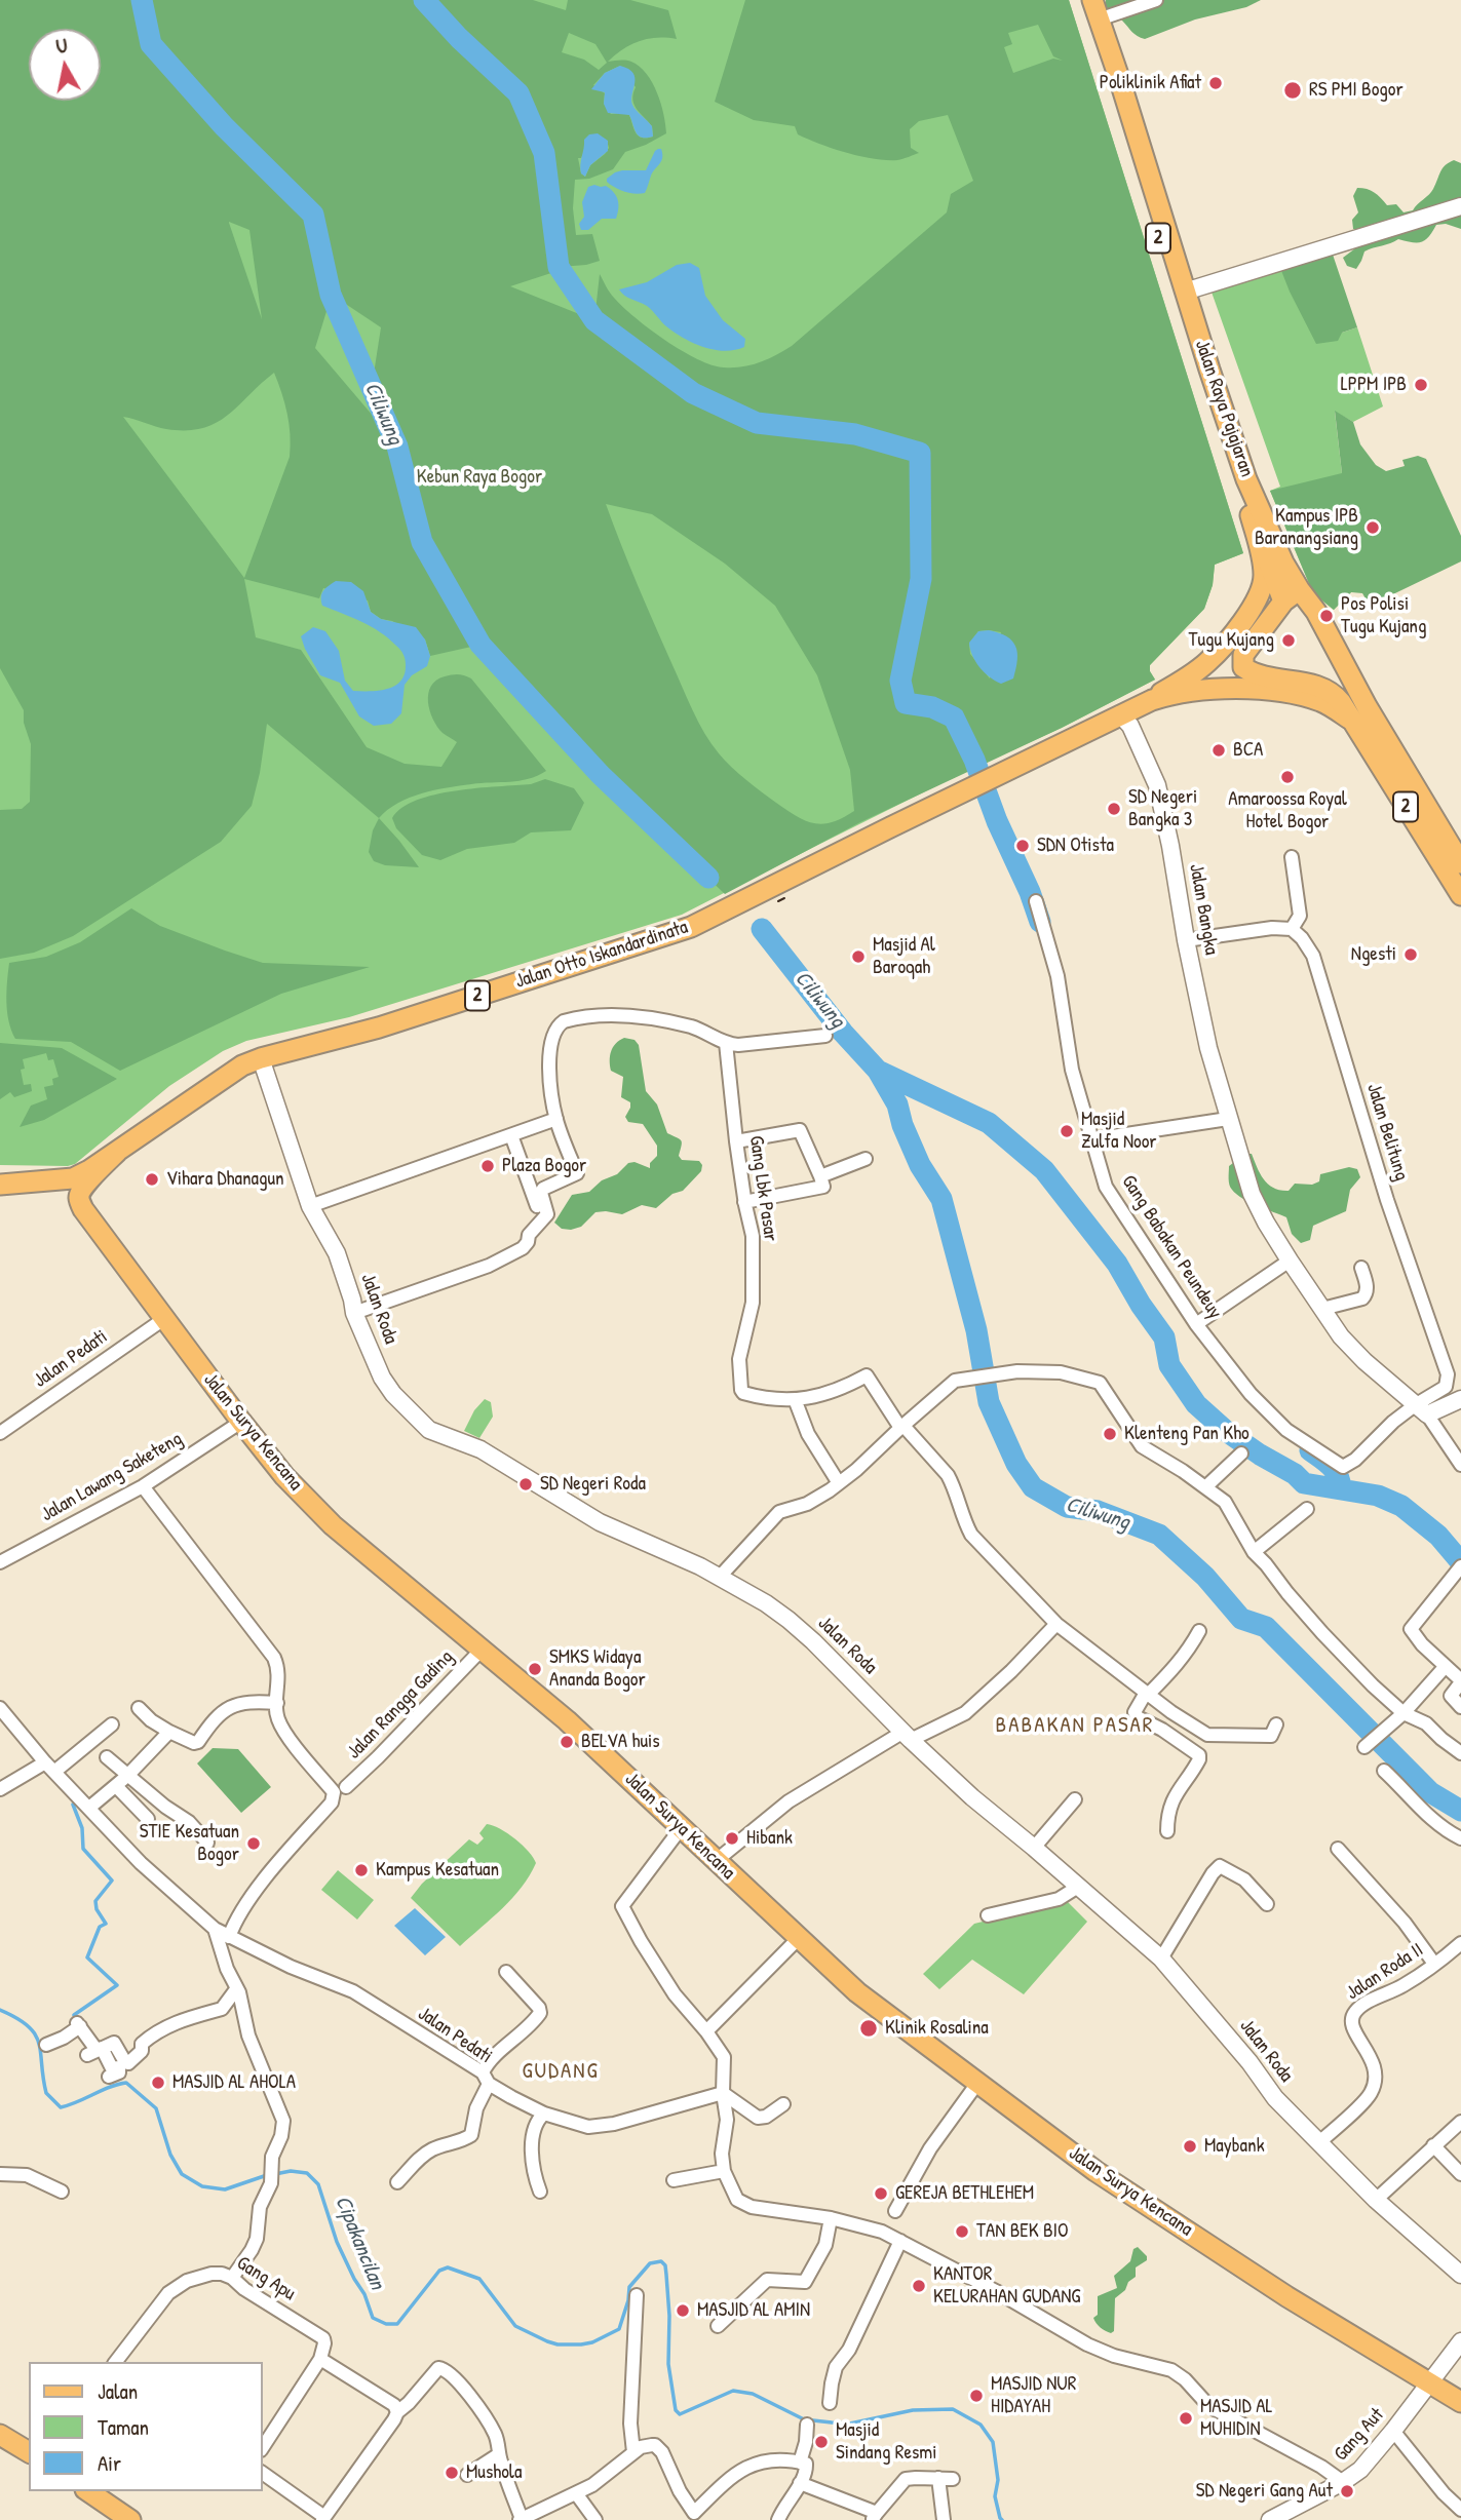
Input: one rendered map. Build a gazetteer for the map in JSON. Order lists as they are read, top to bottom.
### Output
{
  "streets": {
    "main road": [
      "2",
      "Jalan Raya Pajajaran",
      "Jalan Otto Iskandardinata",
      "Jalan Surya Kencana"
    ],
    "street": [
      "Jalan Bangka",
      "Jalan Belitung",
      "Gang Lbk Pasar",
      "Gang Babakan Peundeuy",
      "Jalan Roda",
      "Jalan Pedati",
      "Jalan Lawang Saketeng",
      "Jalan Rangga Gading",
      "Jalan Roda II",
      "Gang Apu",
      "Gang Aut"
    ]
  },
  "crossings": [
    ["2", "Jalan Raya Pajajaran"],
    ["2", "Jalan Otto Iskandardinata"],
    ["Jalan Bangka", "Jalan Otto Iskandardinata"],
    ["Jalan Bangka", "Jalan Belitung"],
    ["Jalan Bangka", "Gang Babakan Peundeuy"],
    ["Jalan Otto Iskandardinata", "Jalan Roda"],
    ["Jalan Otto Iskandardinata", "Jalan Surya Kencana"],
    ["Jalan Belitung", "Gang Babakan Peundeuy"],
    ["Jalan Roda", "Jalan Roda II"],
    ["Jalan Pedati", "Jalan Surya Kencana"],
    ["Jalan Pedati", "Jalan Rangga Gading"],
    ["Jalan Surya Kencana", "Jalan Lawang Saketeng"],
    ["Jalan Surya Kencana", "Jalan Rangga Gading"],
    ["Jalan Surya Kencana", "Gang Aut"]
  ],
  "districts": ["BABAKAN PASAR", "GUDANG"],
  "water": ["Ciliwung", "Cipakancilan"],
  "parks": ["Kebun Raya Bogor"],
  "places": [
    "Poliklinik Afiat",
    "RS PMI Bogor",
    "LPPM IPB",
    "Kampus IPB Baranangsiang",
    "Pos Polisi Tugu Kujang",
    "Tugu Kujang",
    "BCA",
    "Amaroossa Royal Hotel Bogor",
    "SD Negeri Bangka 3",
    "SDN Otista",
    "Ngesti",
    "Masjid Al Baroqah",
    "Masjid Zulfa Noor",
    "Plaza Bogor",
    "Vihara Dhanagun",
    "Klenteng Pan Kho",
    "SD Negeri Roda",
    "SMKS Widaya Ananda Bogor",
    "BELVA huis",
    "Hibank",
    "STIE Kesatuan Bogor",
    "Kampus Kesatuan",
    "Klinik Rosalina",
    "MASJID AL AHOLA",
    "Maybank",
    "GEREJA BETHLEHEM",
    "TAN BEK BIO",
    "KANTOR KELURAHAN GUDANG",
    "MASJID AL AMIN",
    "MASJID NUR HIDAYAH",
    "MASJID AL MUHIDIN",
    "Masjid Sindang Resmi",
    "Mushola",
    "SD Negeri Gang Aut"
  ],
  "legend": ["Jalan", "Taman", "Air"],
  "north": "top"
}
